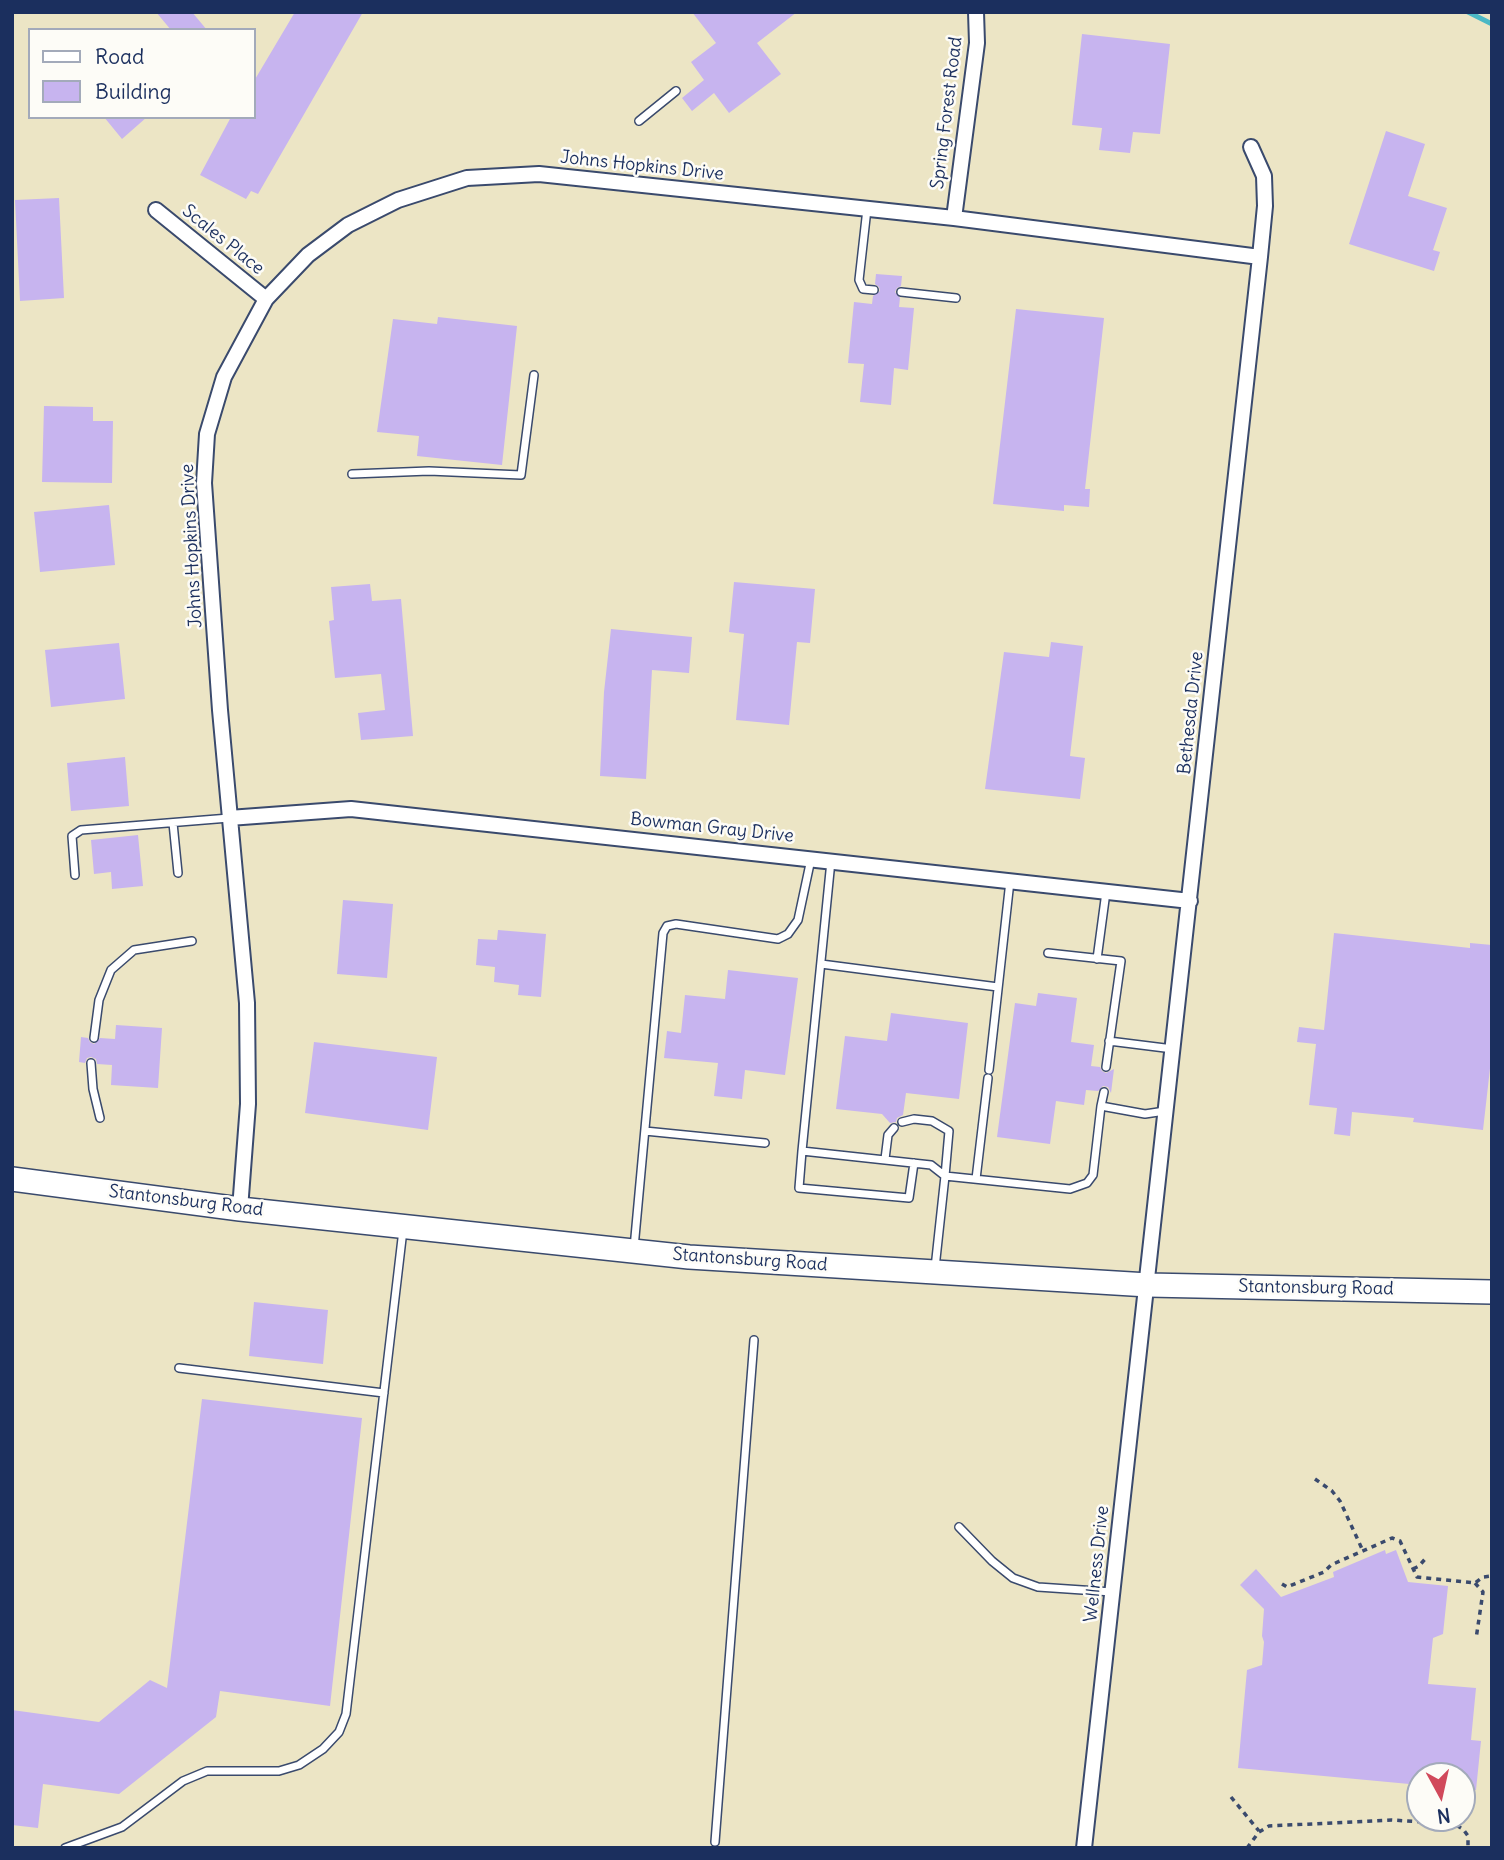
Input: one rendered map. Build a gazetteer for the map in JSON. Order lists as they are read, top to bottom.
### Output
{
  "streets": {
    "main road": ["Stantonsburg Road"],
    "street": [
      "Spring Forest Road",
      "Johns Hopkins Drive",
      "Scales Place",
      "Bethesda Drive",
      "Bowman Gray Drive",
      "Wellness Drive"
    ]
  },
  "crossings": [
    ["Spring Forest Road", "Johns Hopkins Drive"],
    ["Johns Hopkins Drive", "Scales Place"],
    ["Johns Hopkins Drive", "Bethesda Drive"],
    ["Johns Hopkins Drive", "Bowman Gray Drive"],
    ["Johns Hopkins Drive", "Stantonsburg Road"],
    ["Bethesda Drive", "Bowman Gray Drive"],
    ["Bethesda Drive", "Stantonsburg Road"],
    ["Bethesda Drive", "Wellness Drive"],
    ["Stantonsburg Road", "Wellness Drive"]
  ],
  "legend": ["Road", "Building"],
  "north": "bottom"
}
